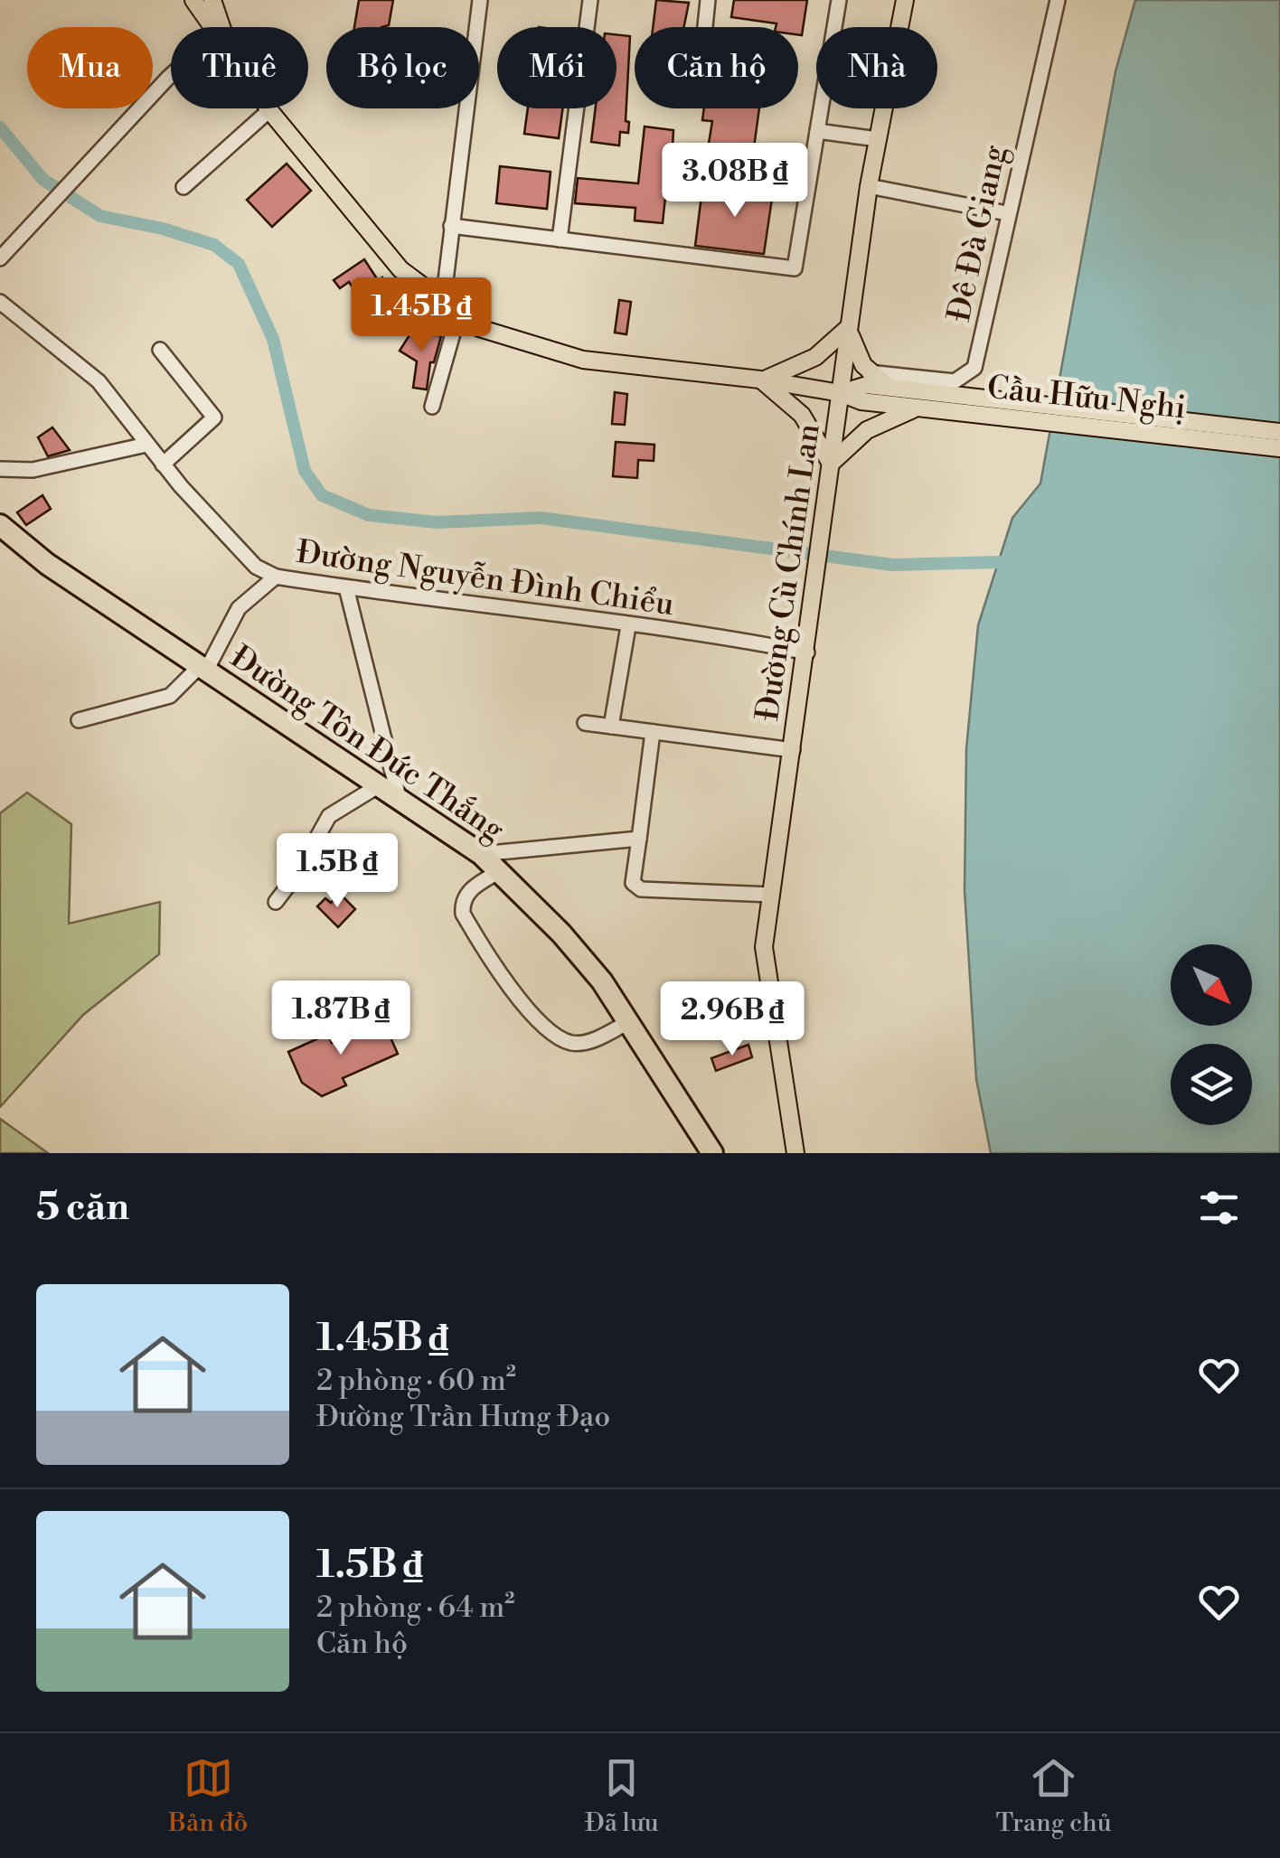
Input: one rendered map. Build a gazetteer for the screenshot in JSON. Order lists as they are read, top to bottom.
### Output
{
  "streets": {
    "highway": ["Đường Tôn Đức Thắng"],
    "main road": ["Cầu Hữu Nghị", "Đường Cù Chính Lan"],
    "street": ["Đê Đà Giang", "Đường Nguyễn Đình Chiểu"]
  },
  "crossings": [
    ["Đường Cù Chính Lan", "Đường Nguyễn Đình Chiểu"]
  ],
  "north": "bottom right",
  "page": {
    "chip": [
      "Mua",
      "Thuê",
      "Bộ lọc",
      "Mới",
      "Căn hộ",
      "Nhà"
    ],
    "price": [
      "3.08B ₫",
      "1.45B ₫",
      "1.5B ₫",
      "1.87B ₫",
      "2.96B ₫"
    ],
    "heading": "5 căn",
    "list": [
      {
        "name": "1.45B ₫",
        "note": "2 phòng · 60 m² · Đường Trần Hưng Đạo"
      },
      {
        "name": "1.5B ₫",
        "note": "2 phòng · 64 m² · Căn hộ"
      }
    ],
    "tabs": ["Bản đồ", "Đã lưu", "Trang chủ"]
  }
}
